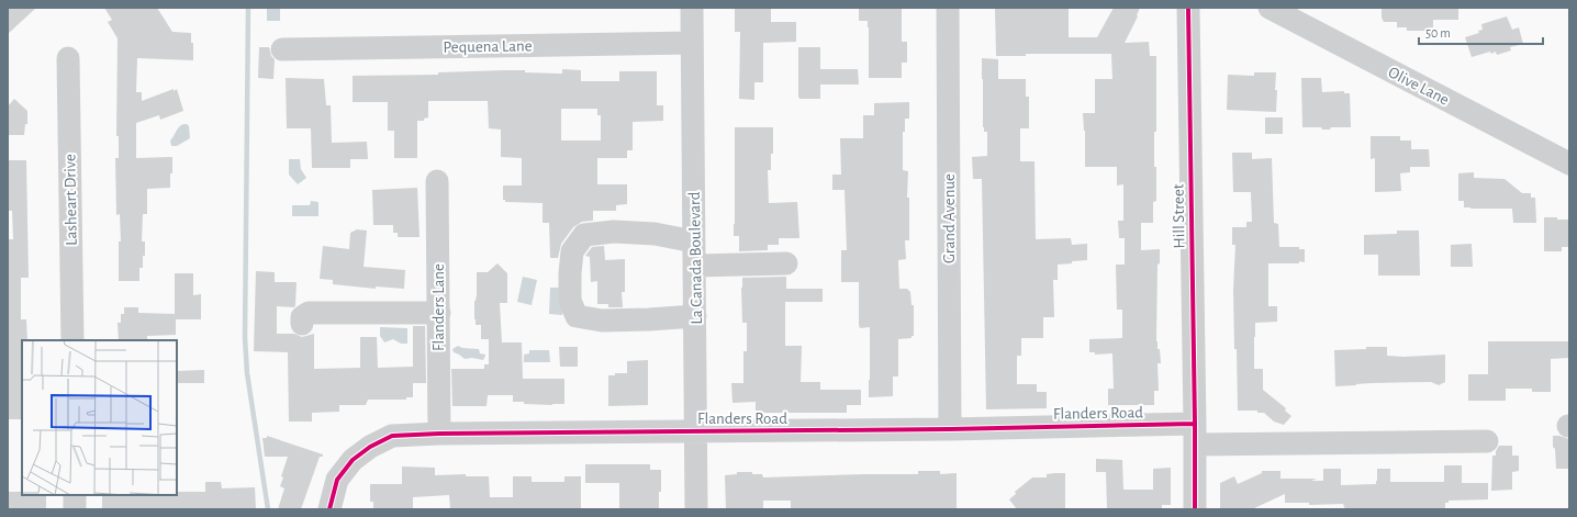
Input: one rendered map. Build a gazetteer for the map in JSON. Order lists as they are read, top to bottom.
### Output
{
  "streets": {
    "street": [
      "Pequena Lane",
      "Olive Lane",
      "Lasheart Drive",
      "Hill Street",
      "Grand Avenue",
      "La Canada Boulevard",
      "Flanders Lane",
      "Flanders Road"
    ]
  },
  "crossings": [
    ["Pequena Lane", "La Canada Boulevard"],
    ["Hill Street", "Flanders Road"],
    ["Grand Avenue", "Flanders Road"],
    ["La Canada Boulevard", "Flanders Road"],
    ["Flanders Lane", "Flanders Road"]
  ],
  "scale_bar": "50 m"
}
